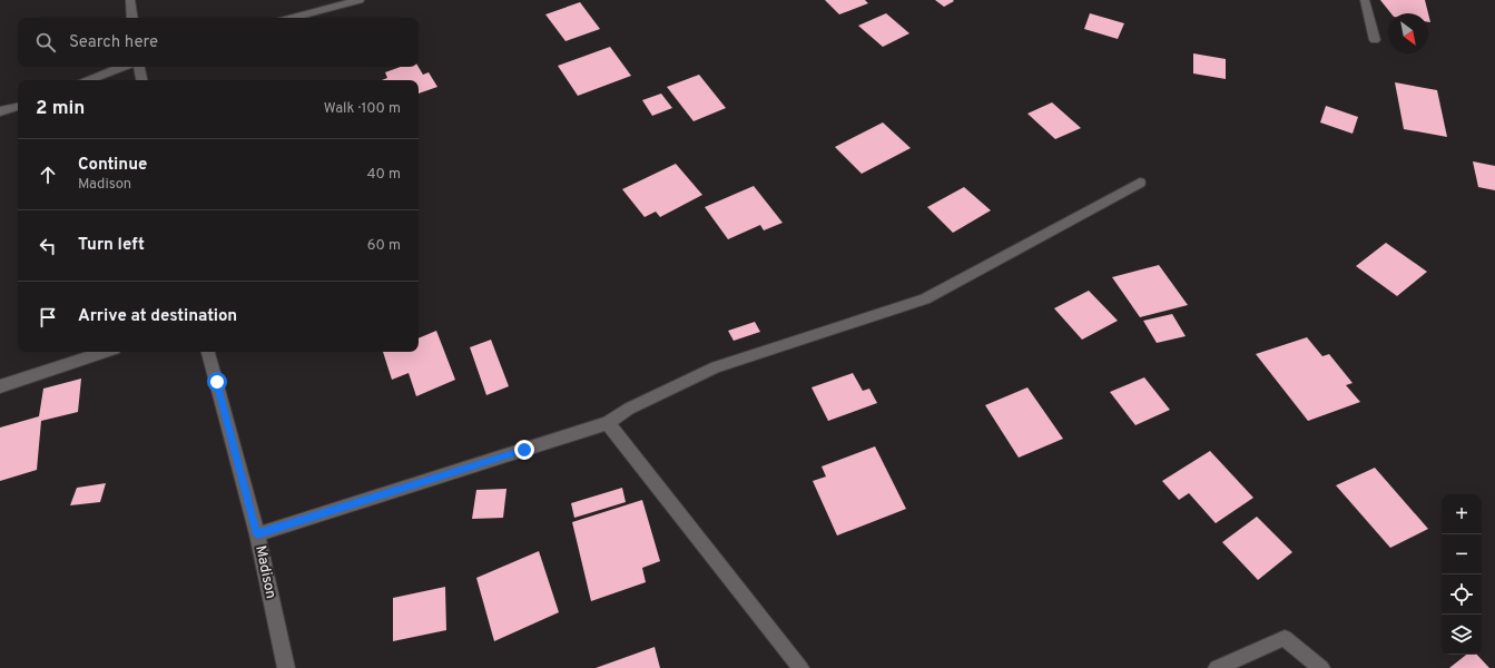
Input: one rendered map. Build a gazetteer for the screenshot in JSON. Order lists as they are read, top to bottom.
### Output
{
  "streets": {
    "street": ["Madison"]
  },
  "north": "bottom right",
  "page": {
    "search": "Search here",
    "heading": ["2 min", "Walk · 100 m"],
    "list": [
      ["Continue", "Madison", "40 m"],
      ["Turn left", "60 m"],
      "Arrive at destination"
    ],
    "map_buttons": ["+", "−"]
  }
}
